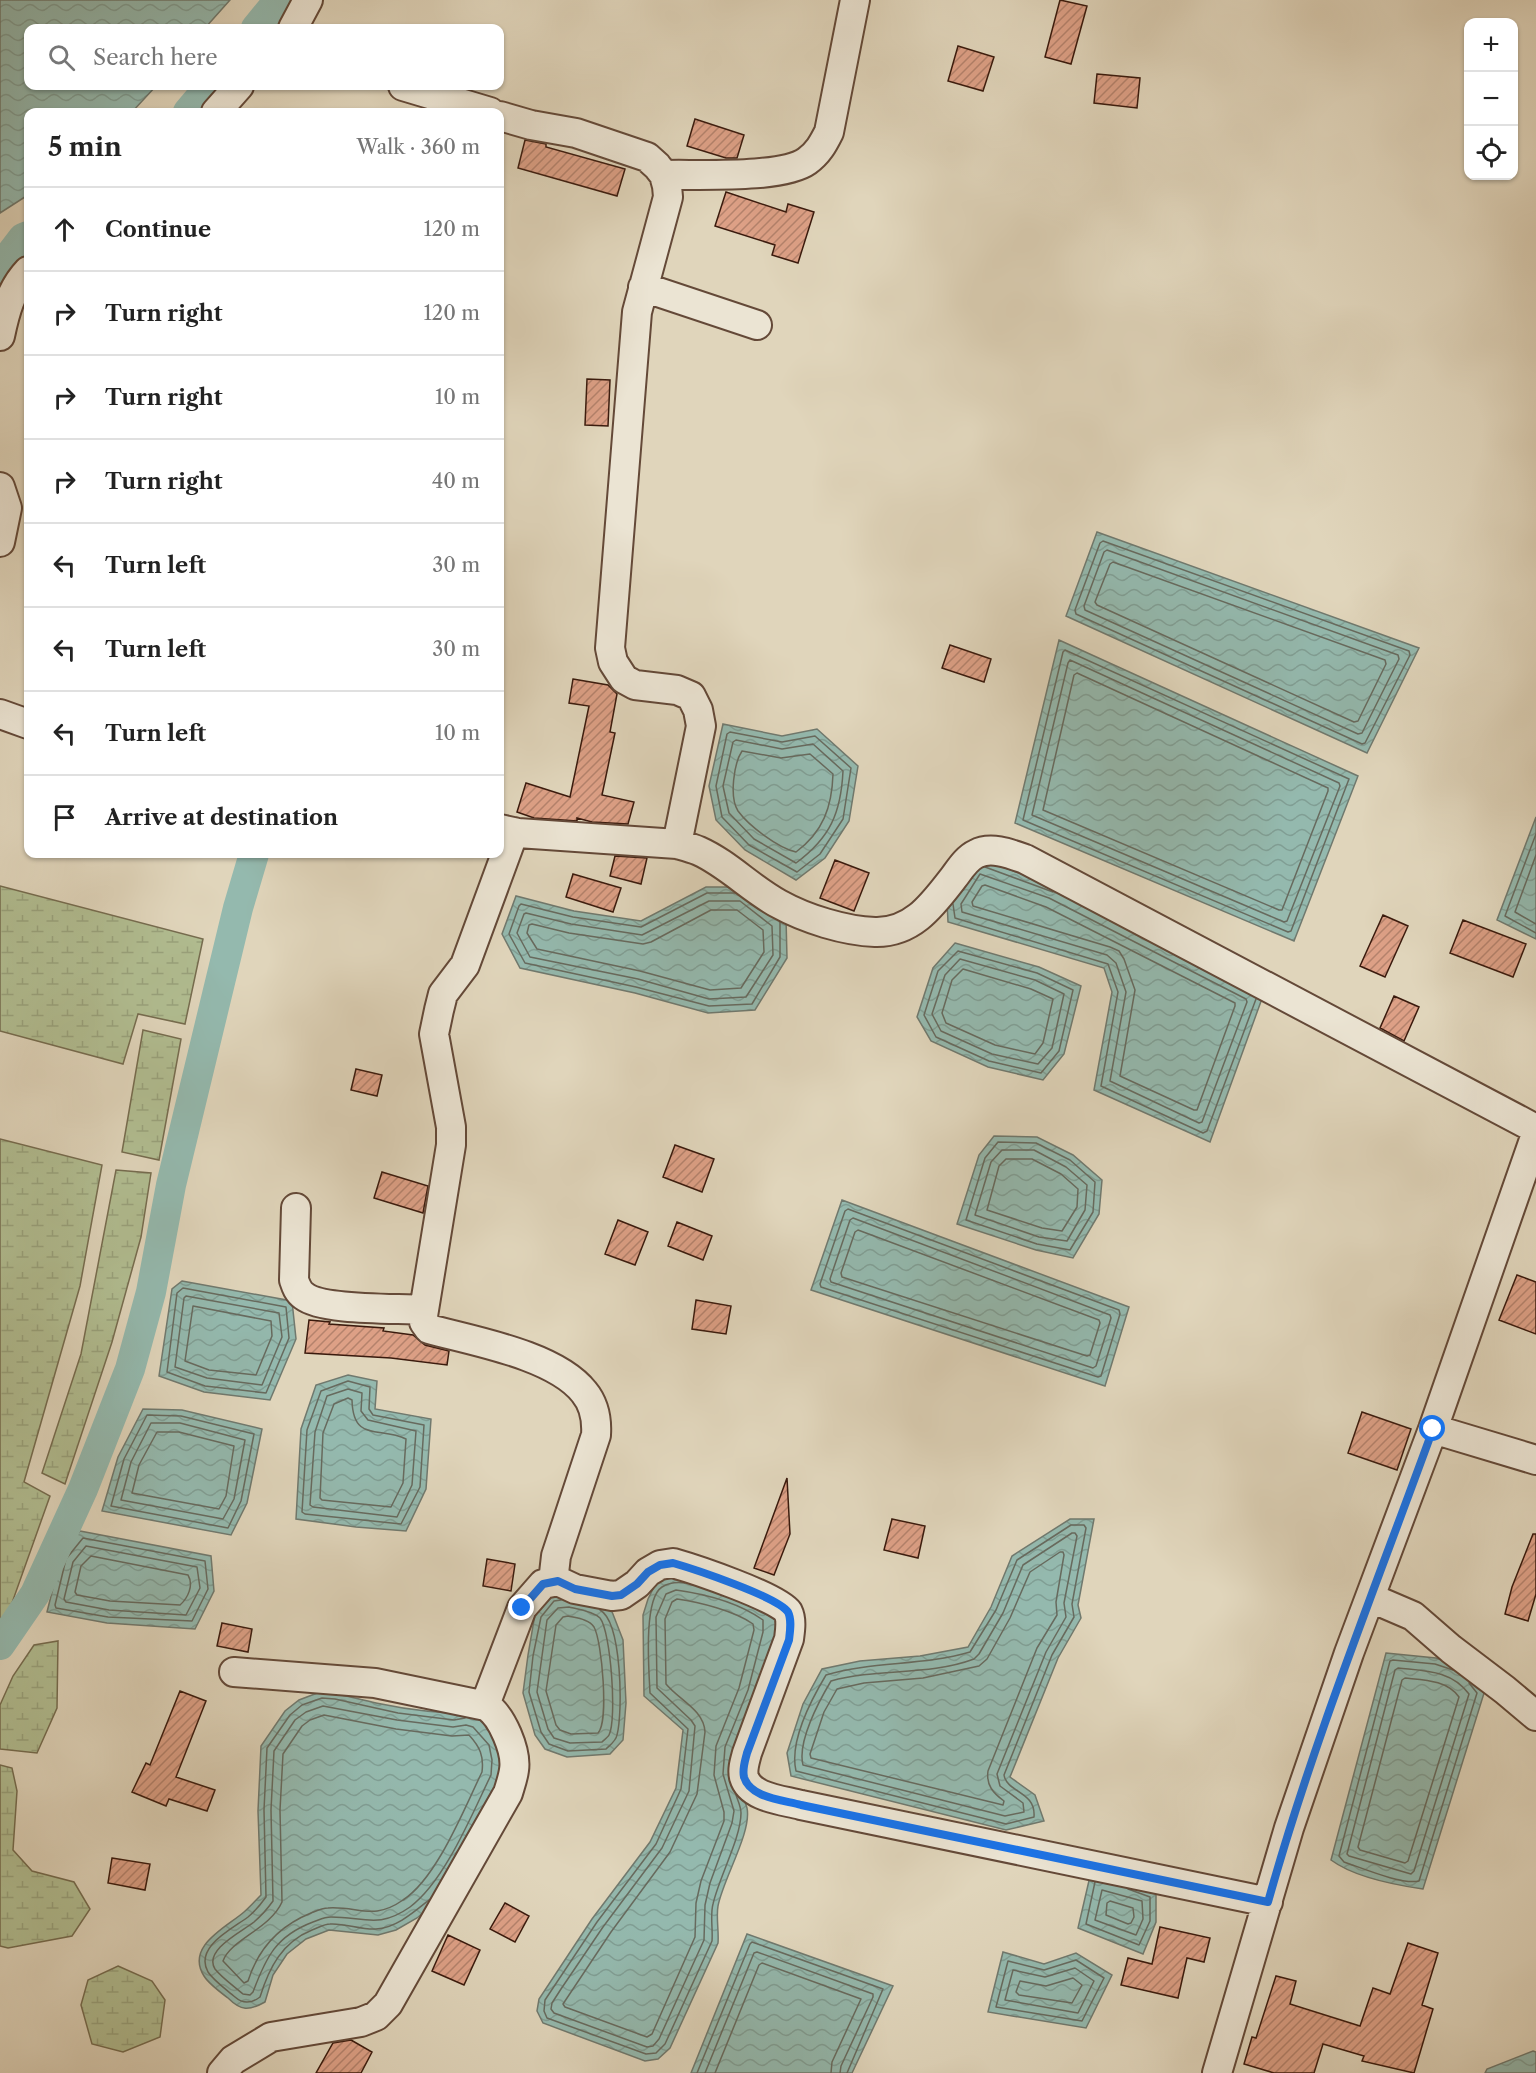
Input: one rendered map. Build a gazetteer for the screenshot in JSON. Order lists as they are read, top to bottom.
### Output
{
  "page": {
    "map_buttons": ["+", "−"],
    "search": "Search here",
    "heading": ["5 min", "Walk · 360 m"],
    "list": [
      ["Continue", "120 m"],
      ["Turn right", "120 m"],
      ["Turn right", "10 m"],
      ["Turn right", "40 m"],
      ["Turn left", "30 m"],
      ["Turn left", "30 m"],
      ["Turn left", "10 m"],
      "Arrive at destination"
    ]
  }
}
